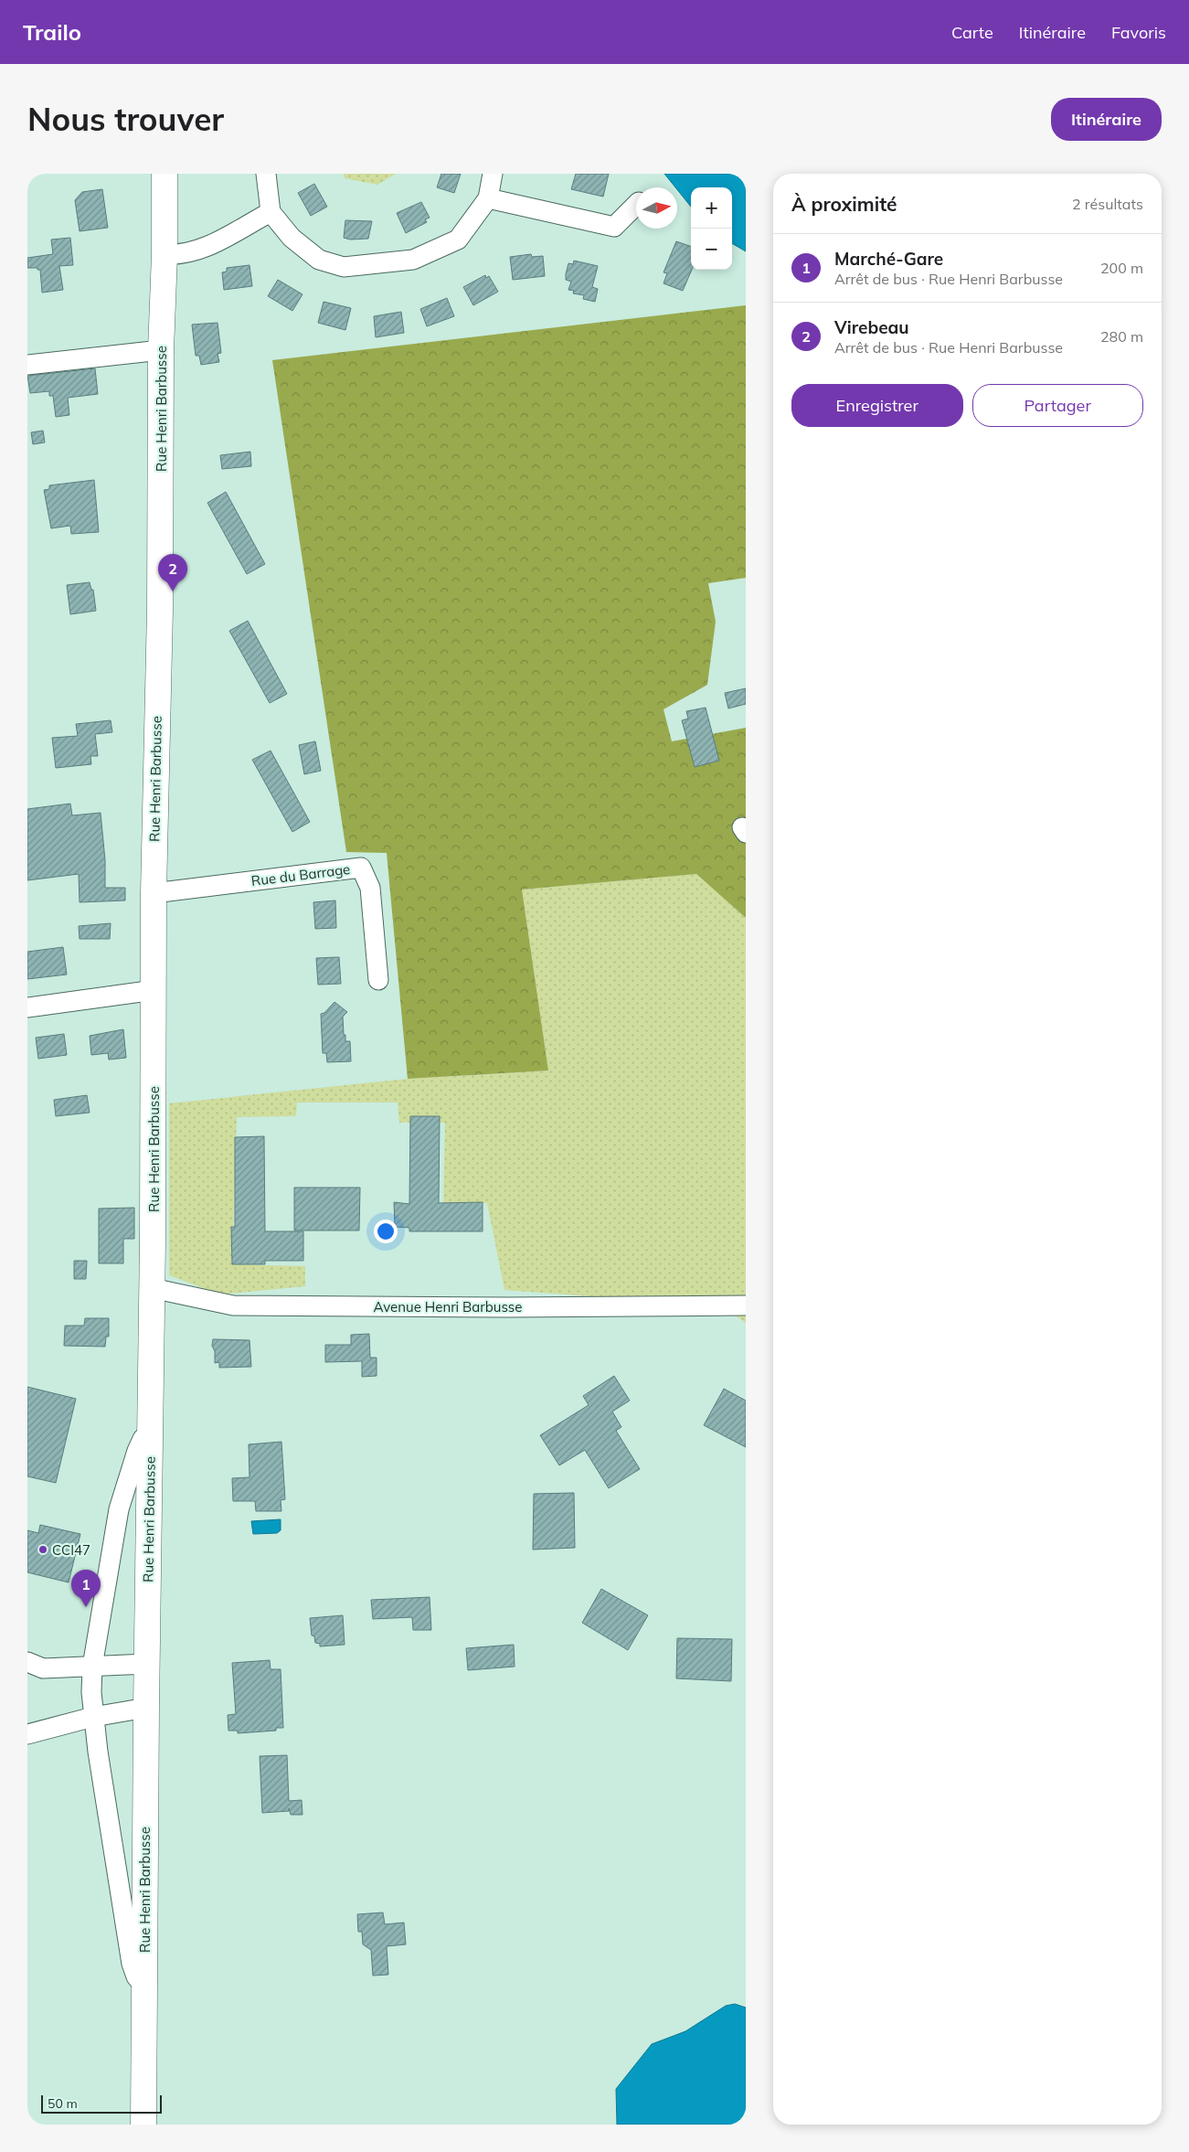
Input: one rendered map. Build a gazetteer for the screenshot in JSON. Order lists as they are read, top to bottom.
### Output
{
  "streets": {
    "main road": ["Rue Henri Barbusse"],
    "street": ["Rue du Barrage", "Avenue Henri Barbusse"]
  },
  "crossings": [
    ["Rue Henri Barbusse", "Rue du Barrage"],
    ["Rue Henri Barbusse", "Avenue Henri Barbusse"]
  ],
  "places": ["CCI47"],
  "scale_bar": "50 m",
  "north": "right",
  "page": {
    "header": "Trailo",
    "nav": ["Carte", "Itinéraire", "Favoris"],
    "buttons": [
      "Itinéraire",
      ["Enregistrer", "Partager"]
    ],
    "title": "Nous trouver",
    "heading": ["À proximité", "2 résultats"],
    "map_buttons": ["+", "−"],
    "list": [
      {
        "mark": "1",
        "name": "Marché-Gare",
        "note": "Arrêt de bus · Rue Henri Barbusse",
        "value": "200 m"
      },
      {
        "mark": "2",
        "name": "Virebeau",
        "note": "Arrêt de bus · Rue Henri Barbusse",
        "value": "280 m"
      }
    ],
    "pins": ["2", "1"],
    "scale": "50 m"
  }
}
